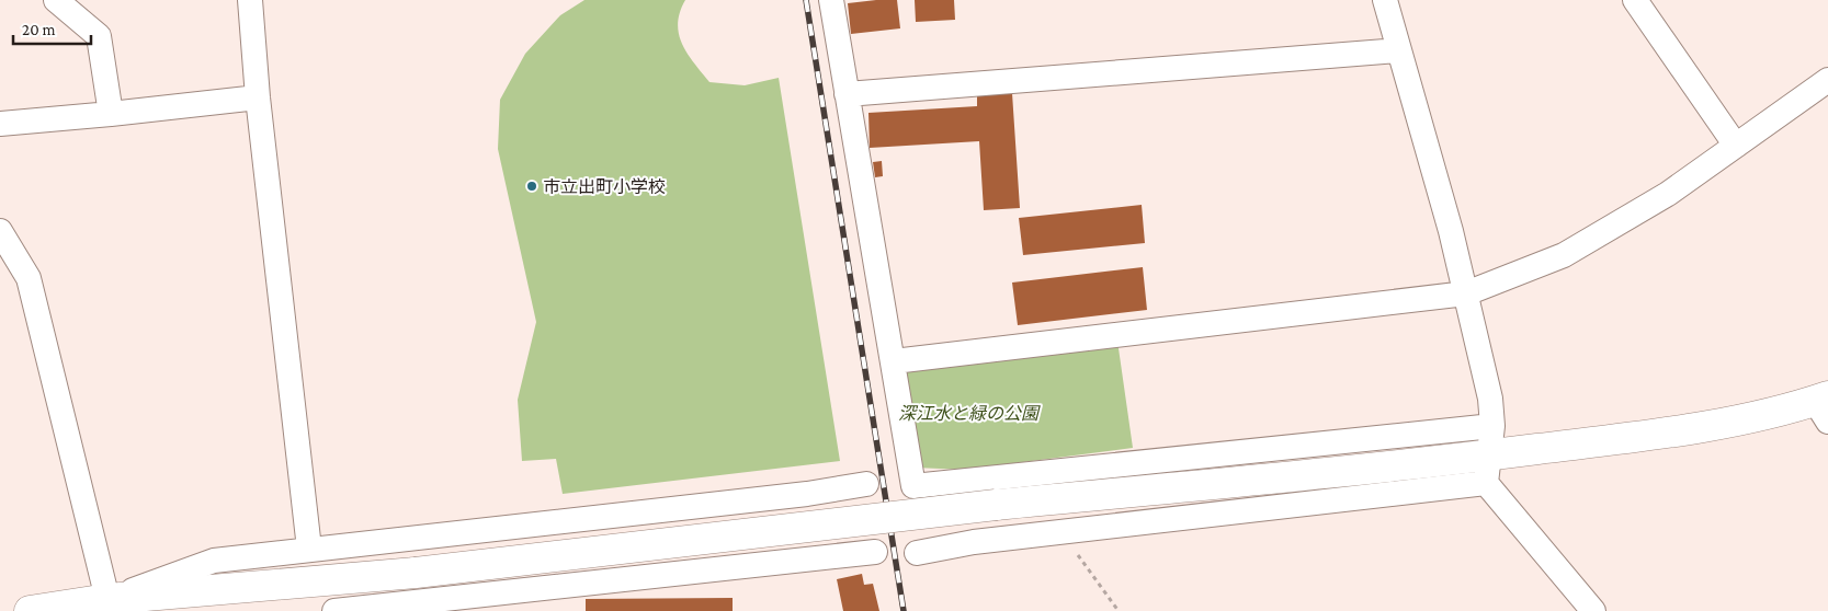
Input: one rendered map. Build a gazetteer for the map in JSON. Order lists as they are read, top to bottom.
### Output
{
  "parks": ["深江水と緑の公園"],
  "places": ["市立出町小学校"],
  "scale_bar": "20 m"
}
